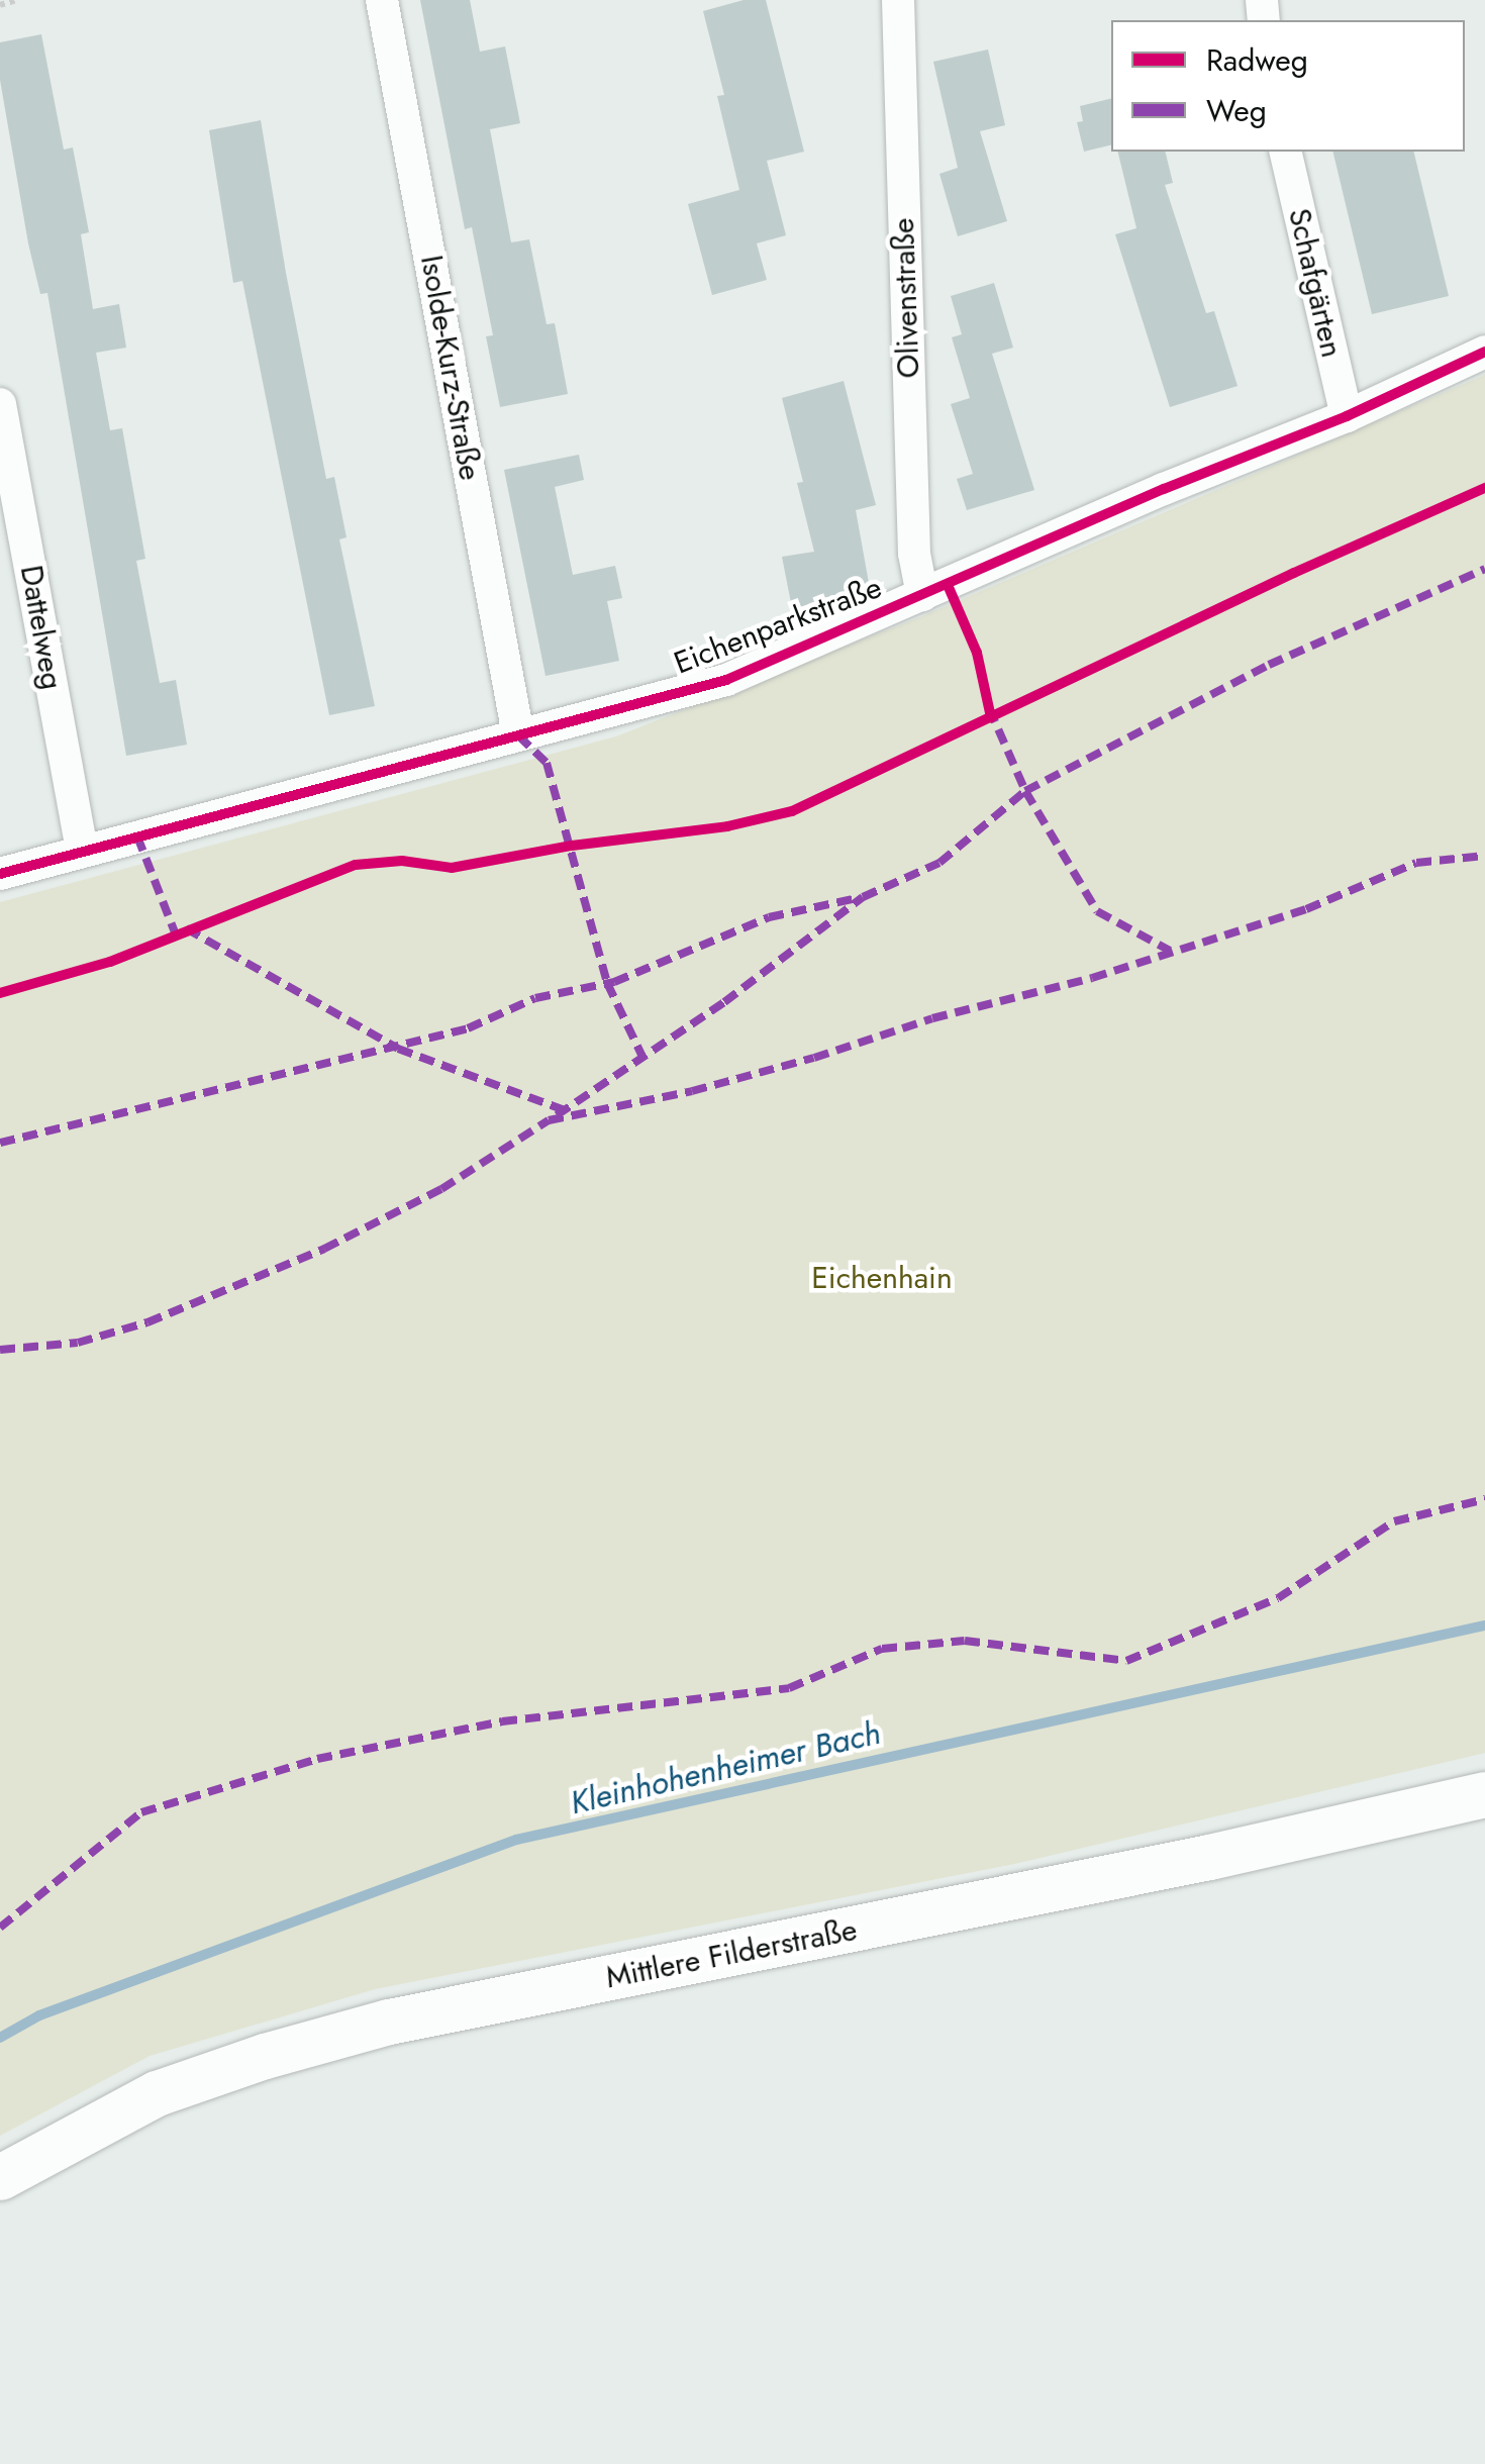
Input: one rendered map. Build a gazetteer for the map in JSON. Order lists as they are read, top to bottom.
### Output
{
  "streets": {
    "main road": ["Mittlere Filderstraße"],
    "street": [
      "Schafgärten",
      "Olivenstraße",
      "Isolde-Kurz-Straße",
      "Eichenparkstraße",
      "Dattelweg"
    ]
  },
  "crossings": [
    ["Schafgärten", "Eichenparkstraße"],
    ["Olivenstraße", "Eichenparkstraße"],
    ["Isolde-Kurz-Straße", "Eichenparkstraße"],
    ["Eichenparkstraße", "Dattelweg"]
  ],
  "water": ["Kleinhohenheimer Bach"],
  "parks": ["Eichenhain"],
  "legend": ["Radweg", "Weg"]
}
